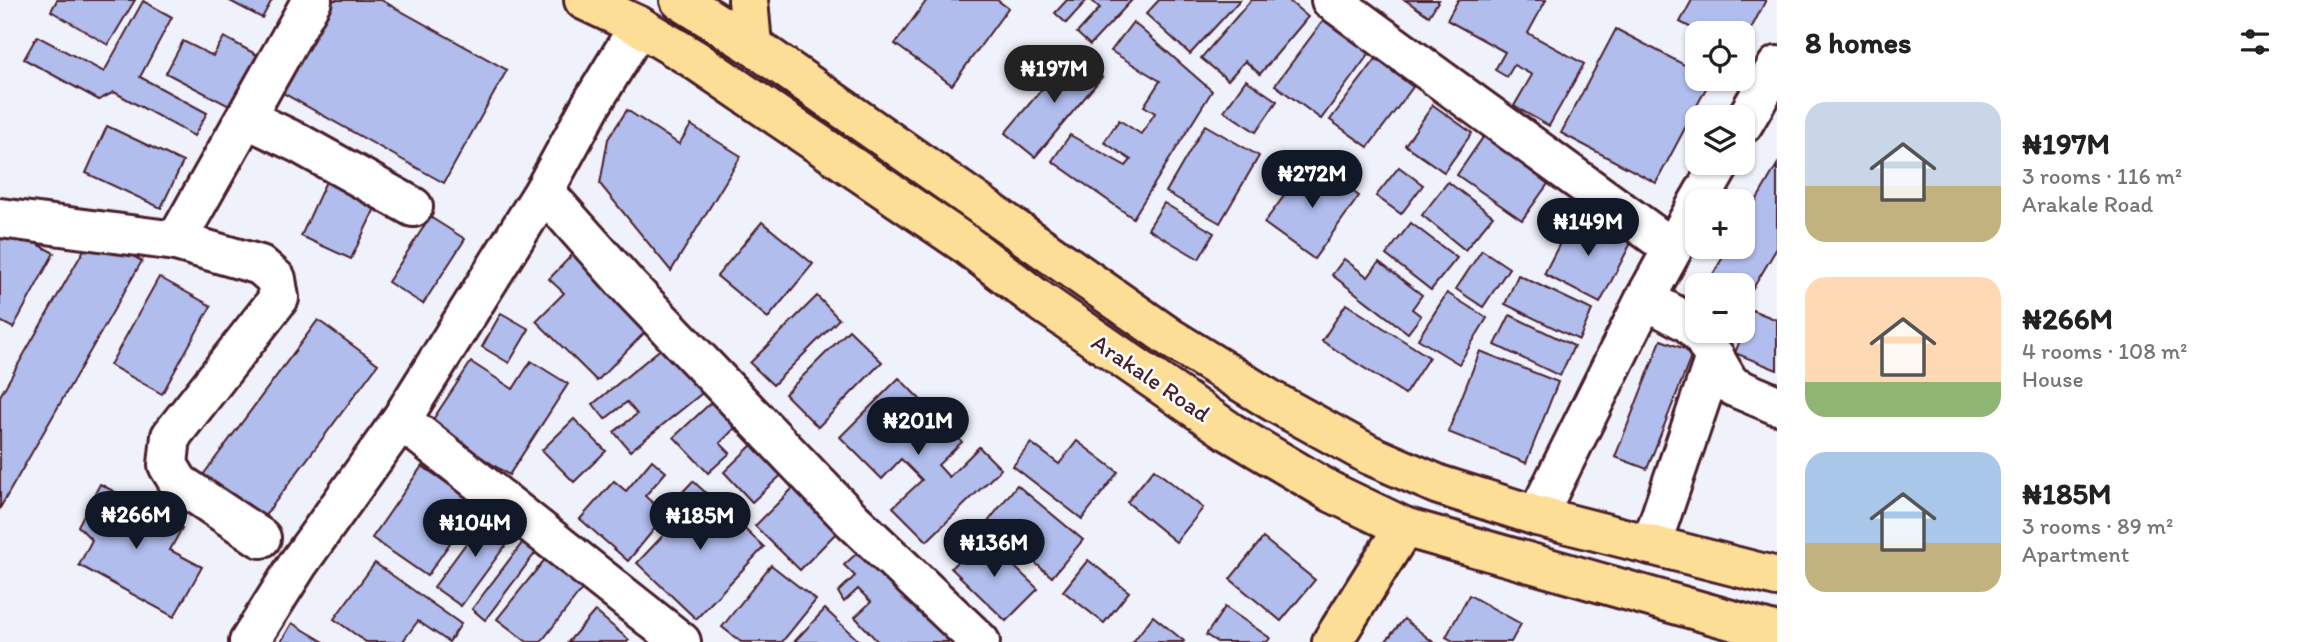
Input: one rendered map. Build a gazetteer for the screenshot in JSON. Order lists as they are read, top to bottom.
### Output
{
  "streets": {
    "main road": ["Arakale Road"]
  },
  "page": {
    "heading": "8 homes",
    "map_buttons": ["+", "−"],
    "price": [
      "₦197M",
      "₦272M",
      "₦149M",
      "₦201M",
      "₦266M",
      "₦185M",
      "₦104M",
      "₦136M"
    ],
    "list": [
      {
        "name": "₦197M",
        "note": "3 rooms · 116 m² · Arakale Road"
      },
      {
        "name": "₦266M",
        "note": "4 rooms · 108 m² · House"
      },
      {
        "name": "₦185M",
        "note": "3 rooms · 89 m² · Apartment"
      }
    ]
  }
}
